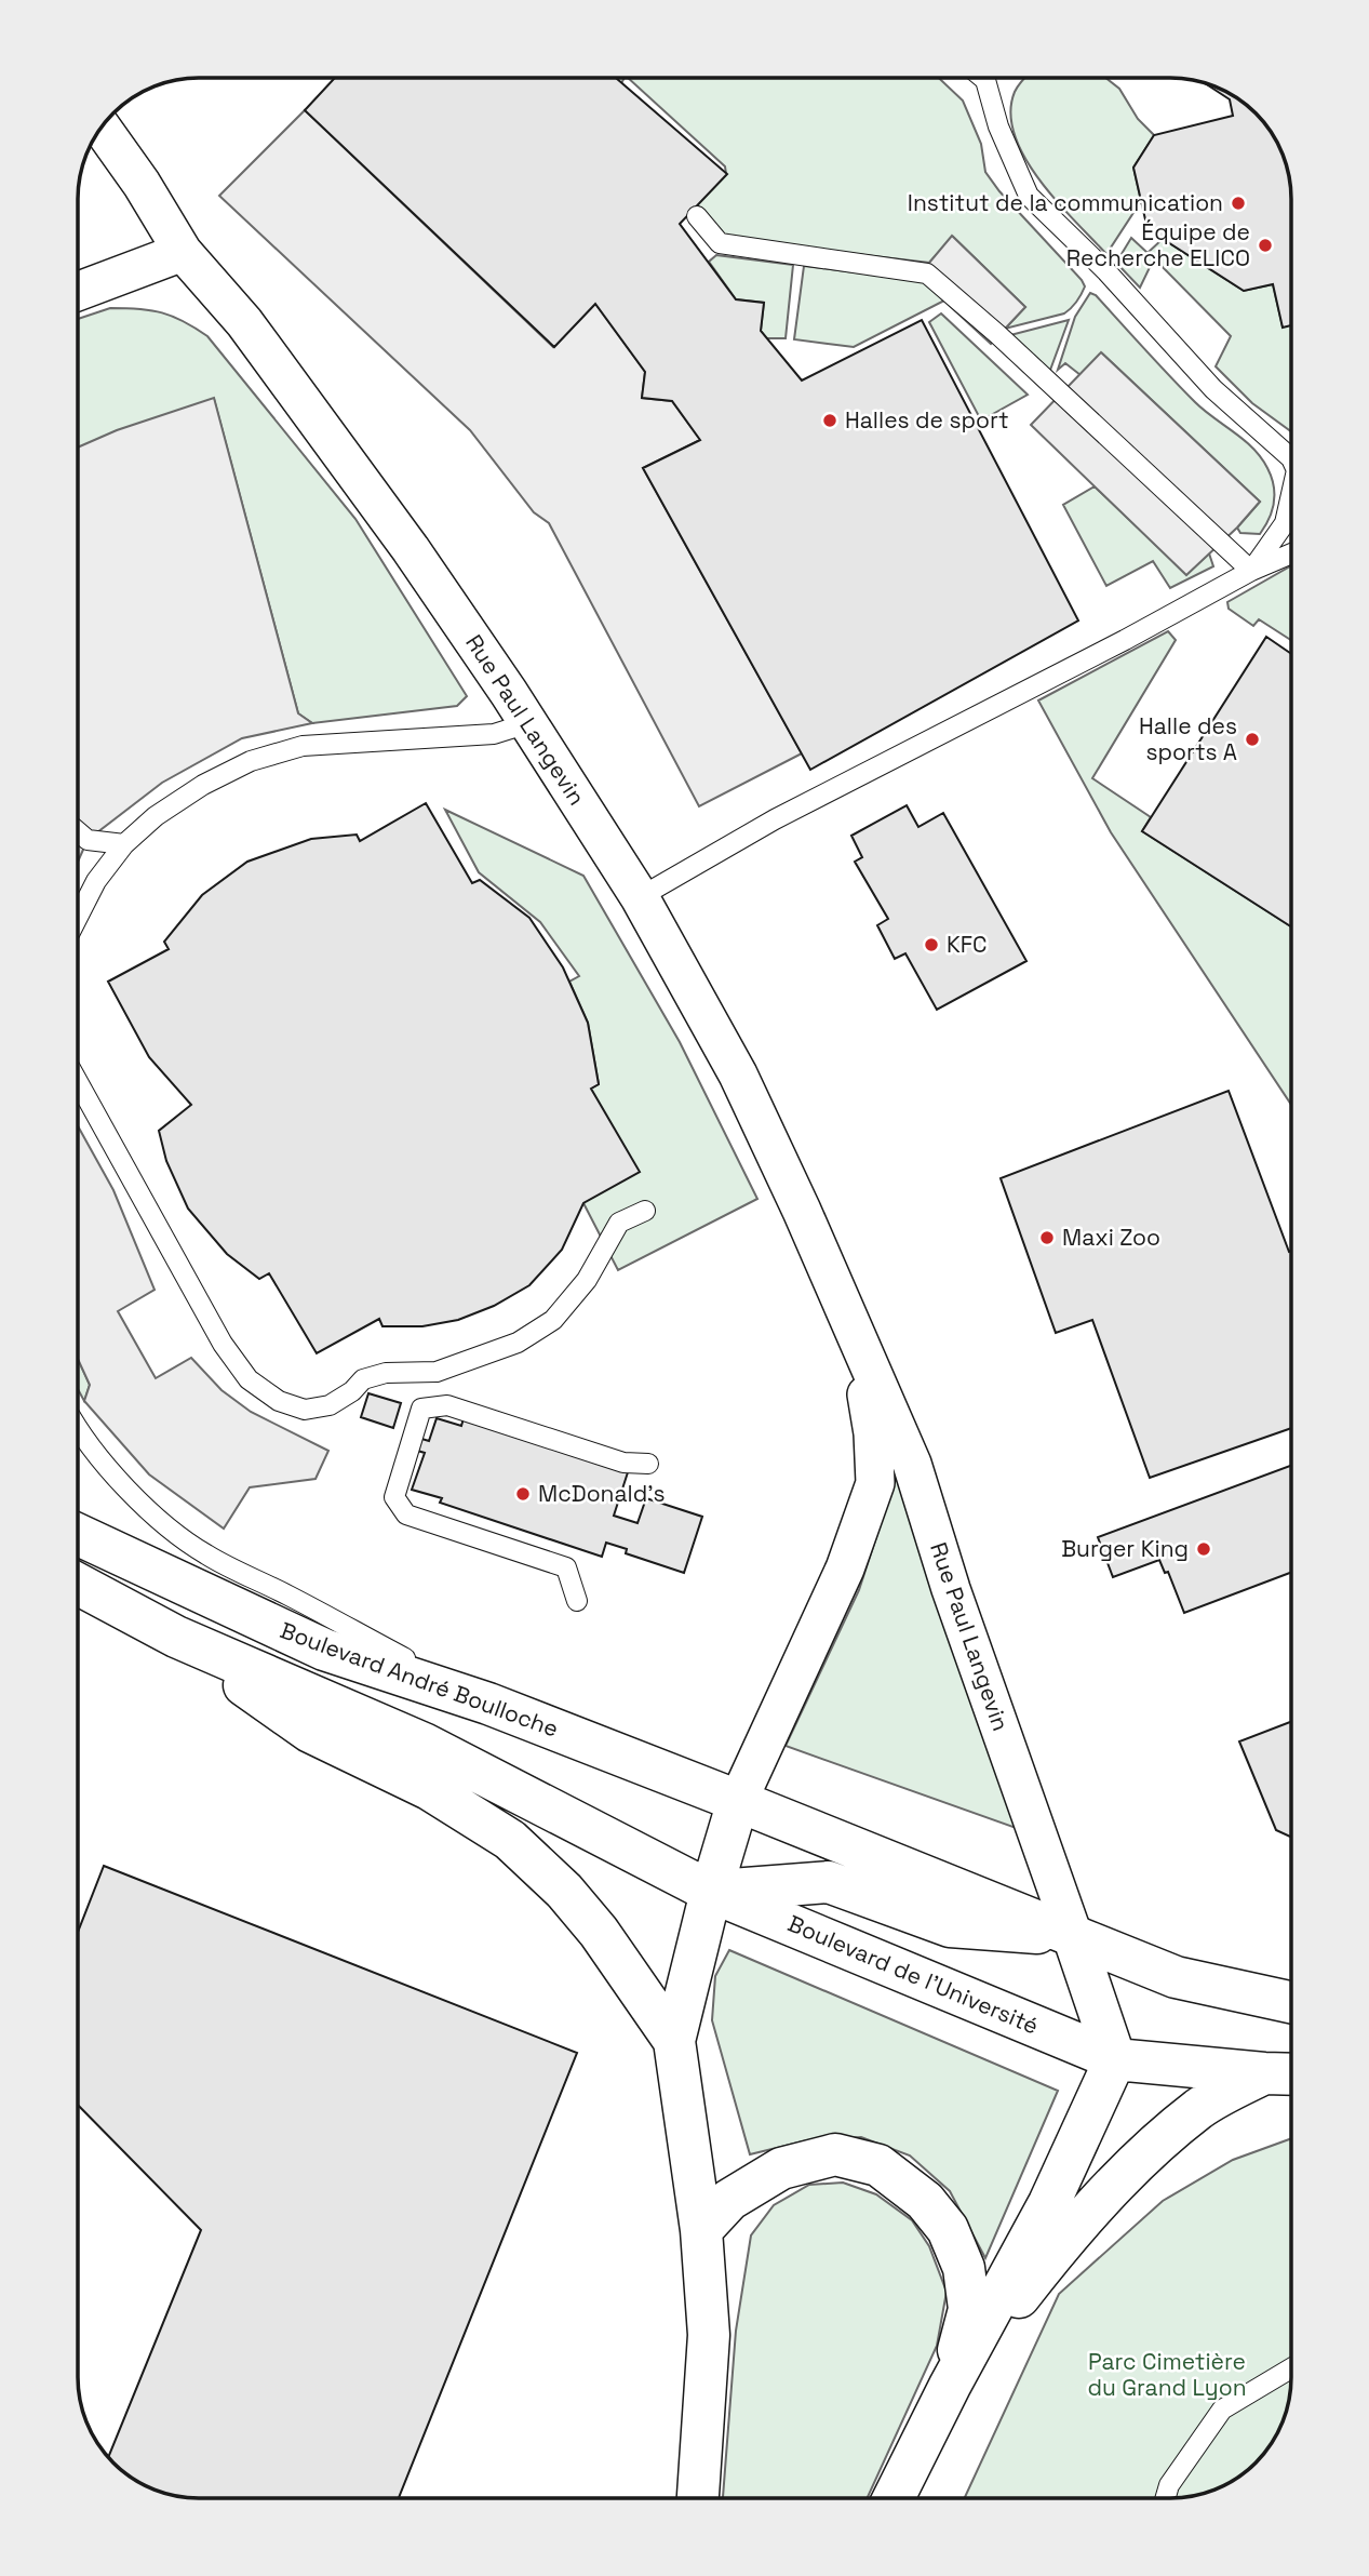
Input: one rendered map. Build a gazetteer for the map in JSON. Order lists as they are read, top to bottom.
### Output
{
  "streets": {
    "main road": ["Boulevard André Boulloche", "Boulevard de l'Université"],
    "street": ["Rue Paul Langevin"]
  },
  "crossings": [
    ["Rue Paul Langevin", "Boulevard André Boulloche"]
  ],
  "parks": ["Parc Cimetière du Grand Lyon"],
  "places": [
    "Institut de la communication",
    "Équipe de Recherche ELICO",
    "Halles de sport",
    "Halle des sports A",
    "KFC",
    "Maxi Zoo",
    "McDonald's",
    "Burger King"
  ]
}
